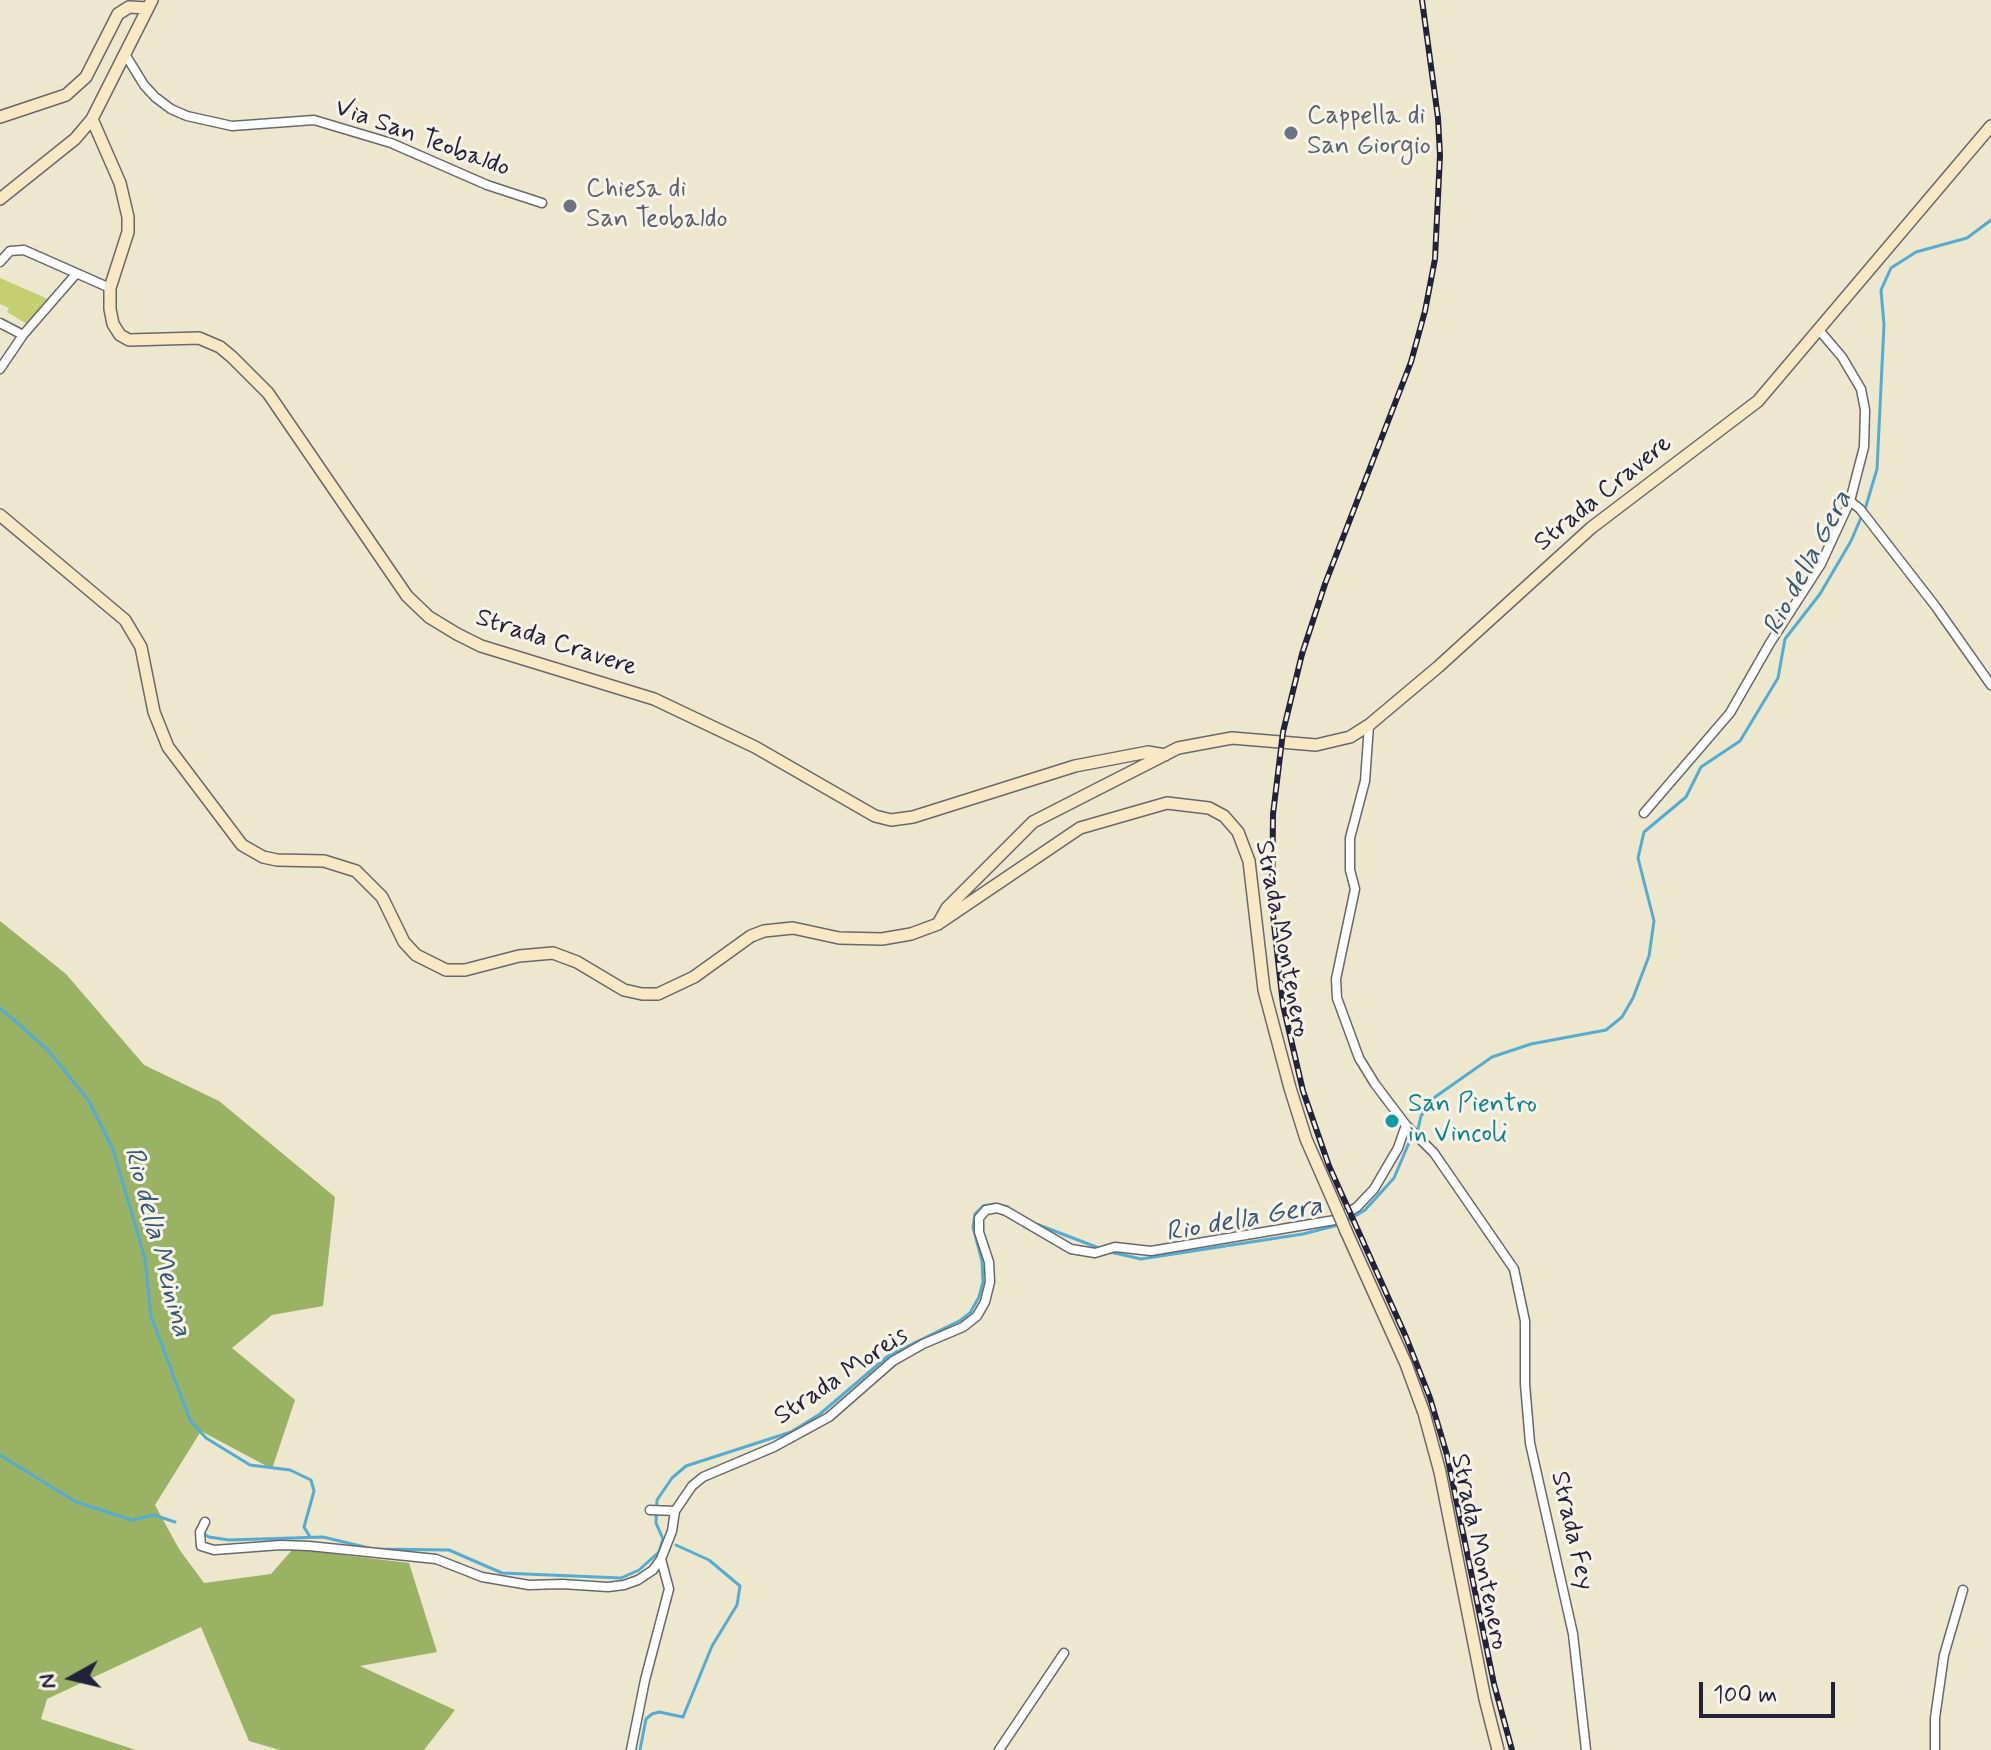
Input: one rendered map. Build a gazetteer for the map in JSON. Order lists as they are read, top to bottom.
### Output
{
  "streets": {
    "street": [
      "Via San Teobaldo",
      "Strada Cravere",
      "Strada Montenero",
      "Strada Moreis",
      "Strada Fey"
    ]
  },
  "crossings": [
    ["Strada Cravere", "Strada Montenero"],
    ["Strada Moreis", "Strada Fey"]
  ],
  "water": ["Rio della Gera", "Rio della Meinina"],
  "places": ["Cappella di San Giorgio", "Chiesa di San Teobaldo", "San Pientro in Vincoli"],
  "scale_bar": "100 m",
  "north": "left"
}
